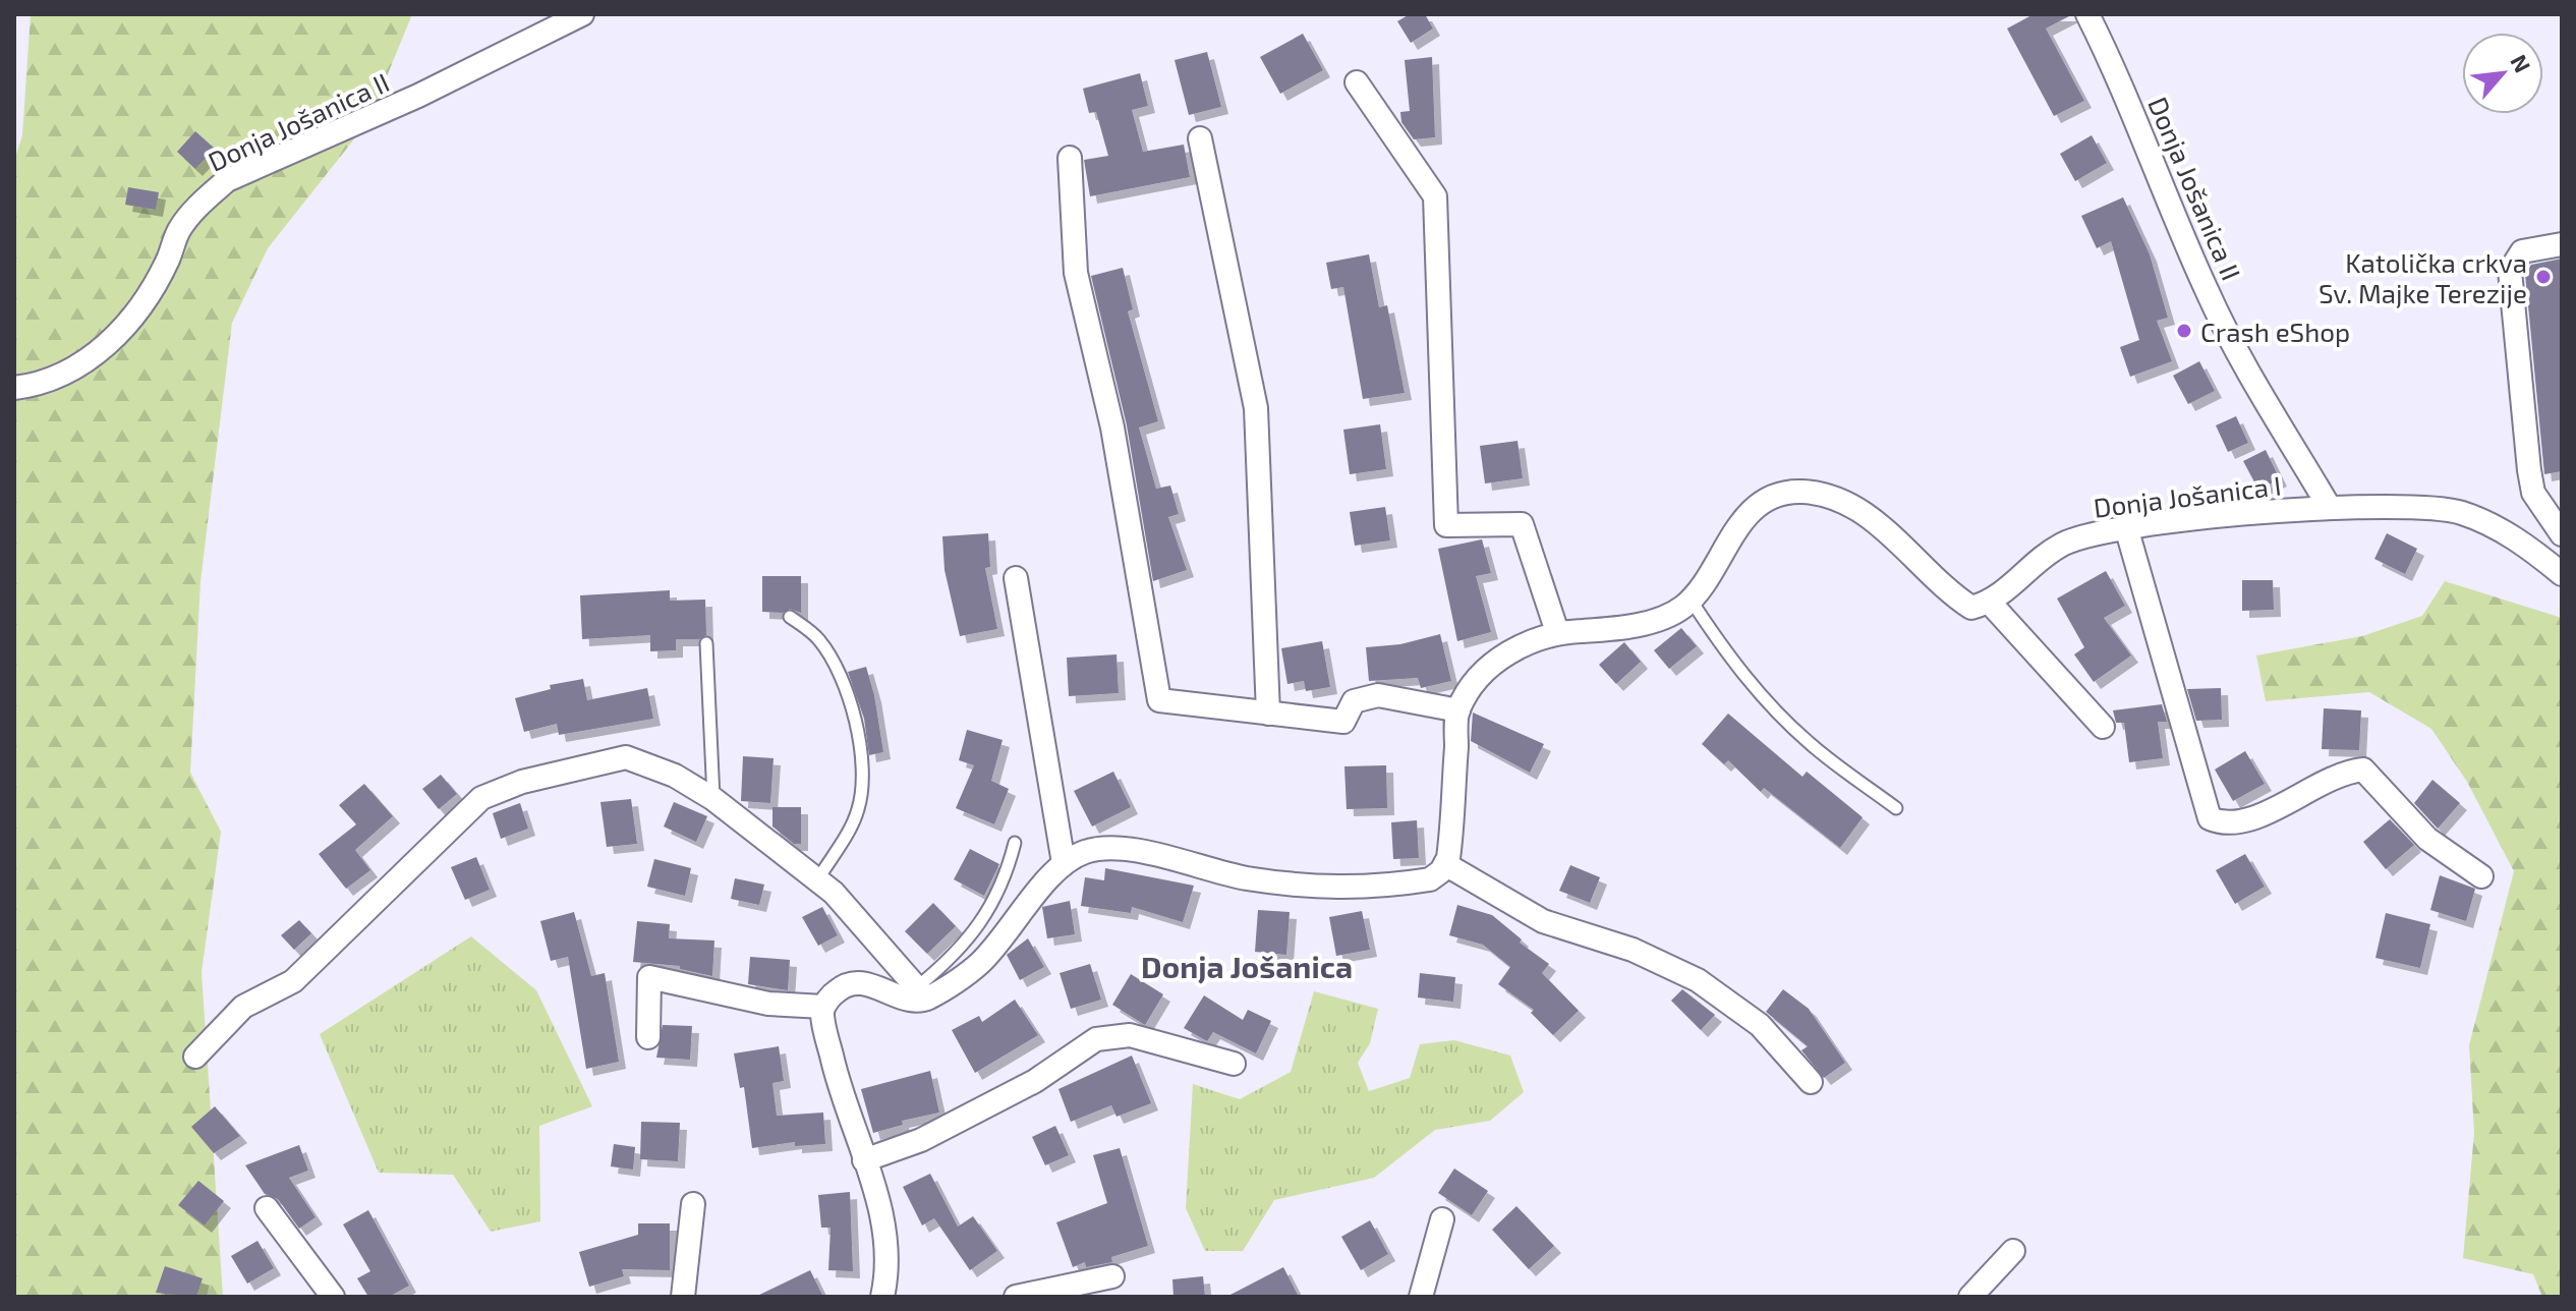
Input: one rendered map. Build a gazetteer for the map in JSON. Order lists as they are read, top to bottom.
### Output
{
  "streets": {
    "street": ["Donja Jošanica II", "Donja Jošanica I"]
  },
  "crossings": [
    ["Donja Jošanica II", "Donja Jošanica I"]
  ],
  "districts": ["Donja Jošanica"],
  "places": ["Katolička crkva Sv. Majke Terezije", "Crash eShop"],
  "north": "top right"
}
